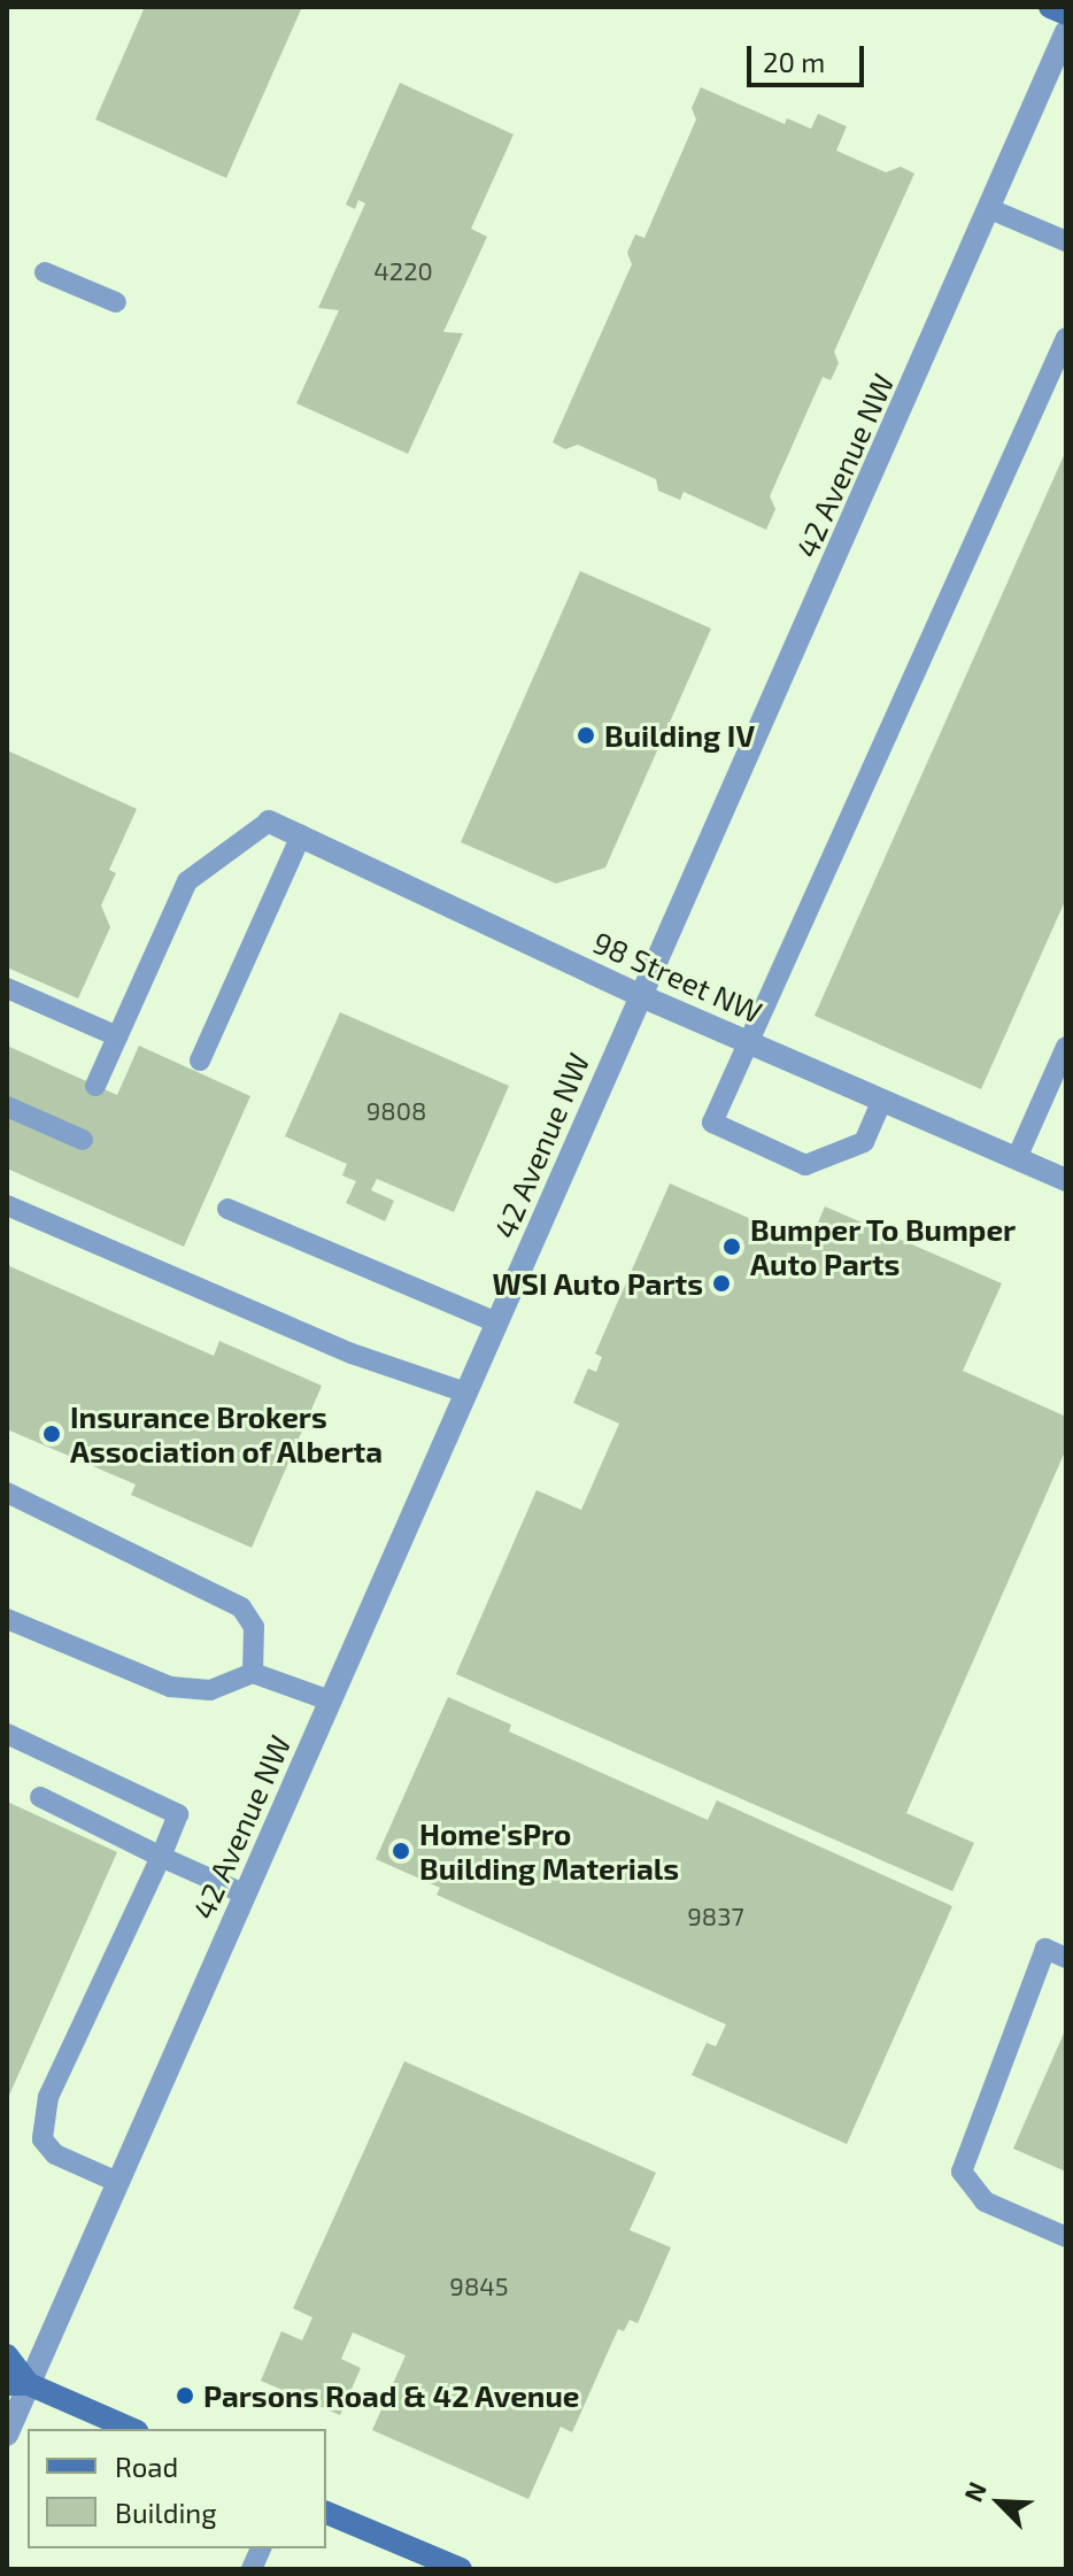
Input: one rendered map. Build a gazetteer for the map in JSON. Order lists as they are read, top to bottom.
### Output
{
  "streets": {
    "street": ["42 Avenue NW", "98 Street NW"]
  },
  "crossings": [
    ["42 Avenue NW", "98 Street NW"]
  ],
  "places": [
    "Building IV",
    "Bumper To Bumper Auto Parts",
    "WSI Auto Parts",
    "Insurance Brokers Association of Alberta",
    "Home'sPro Building Materials",
    "Parsons Road & 42 Avenue"
  ],
  "house_numbers": [
    "4220",
    "9808",
    "9837",
    "9845"
  ],
  "legend": ["Road", "Building"],
  "scale_bar": "20 m",
  "north": "top left"
}
